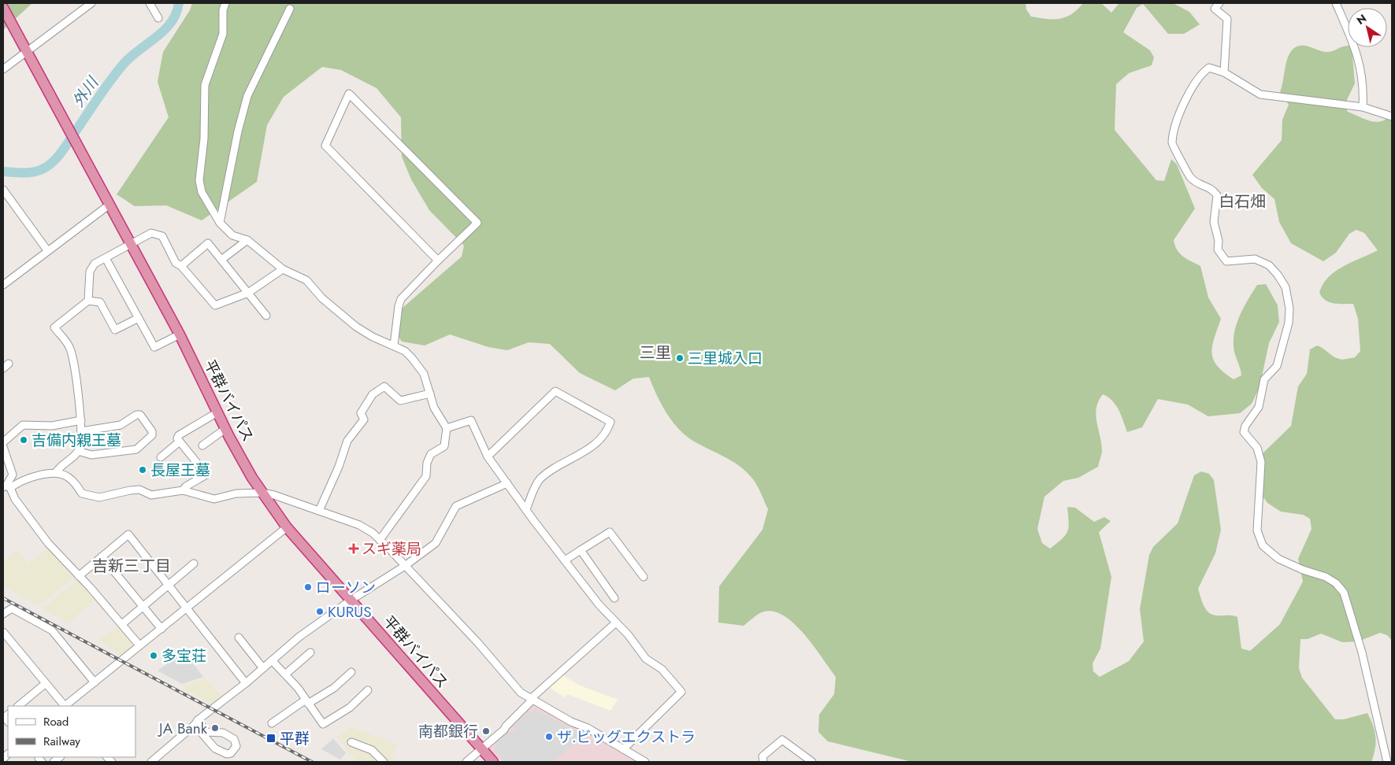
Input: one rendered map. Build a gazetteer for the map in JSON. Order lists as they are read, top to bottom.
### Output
{
  "streets": {
    "highway": ["平群バイパス"]
  },
  "districts": ["白石畑", "三里", "吉新三丁目"],
  "water": ["外川"],
  "places": {
    "other": [
      "三里城入口",
      "吉備内親王墓",
      "長屋王墓",
      "ローソン",
      "KURUS",
      "多宝荘",
      "JA Bank",
      "南都銀行",
      "ザ.ビッグエクストラ"
    ],
    "health": ["スギ薬局"],
    "transit": ["平群"]
  },
  "legend": ["Road", "Railway"],
  "north": "top left"
}
